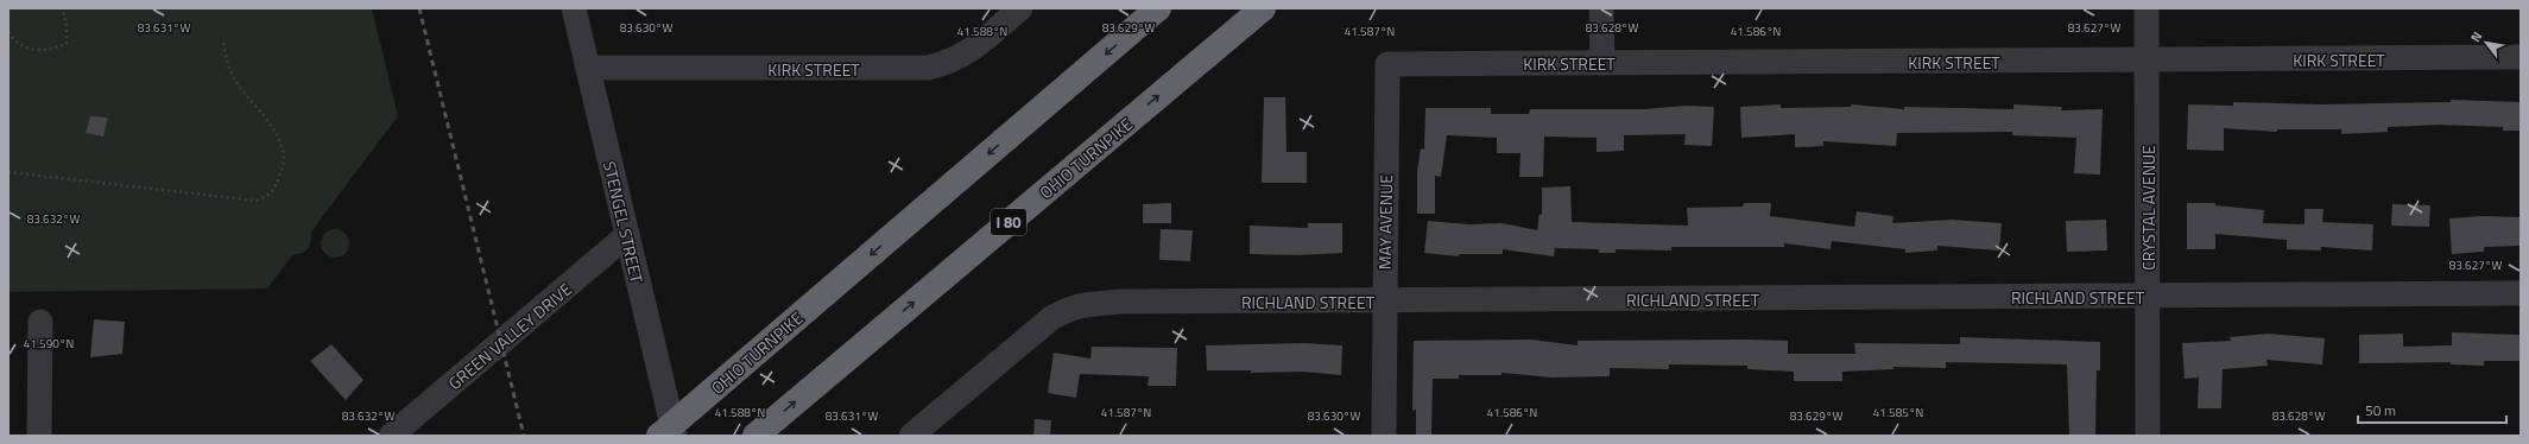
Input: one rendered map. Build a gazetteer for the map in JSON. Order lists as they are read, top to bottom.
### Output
{
  "streets": {
    "highway": ["OHIO TURNPIKE", "I 80"],
    "street": [
      "KIRK STREET",
      "CRYSTAL AVENUE",
      "STENGEL STREET",
      "MAY AVENUE",
      "RICHLAND STREET",
      "GREEN VALLEY DRIVE"
    ]
  },
  "crossings": [
    ["KIRK STREET", "CRYSTAL AVENUE"],
    ["KIRK STREET", "STENGEL STREET"],
    ["KIRK STREET", "MAY AVENUE"],
    ["CRYSTAL AVENUE", "RICHLAND STREET"],
    ["STENGEL STREET", "GREEN VALLEY DRIVE"],
    ["MAY AVENUE", "RICHLAND STREET"]
  ],
  "scale_bar": "50 m",
  "north": "top left",
  "coordinates": [
    "83.629°W",
    "83.631°W",
    "83.630°W",
    "83.628°W",
    "83.627°W",
    "41.588°N",
    "41.587°N",
    "41.586°N",
    "83.632°W",
    "41.590°N",
    "41.585°N"
  ]
}
